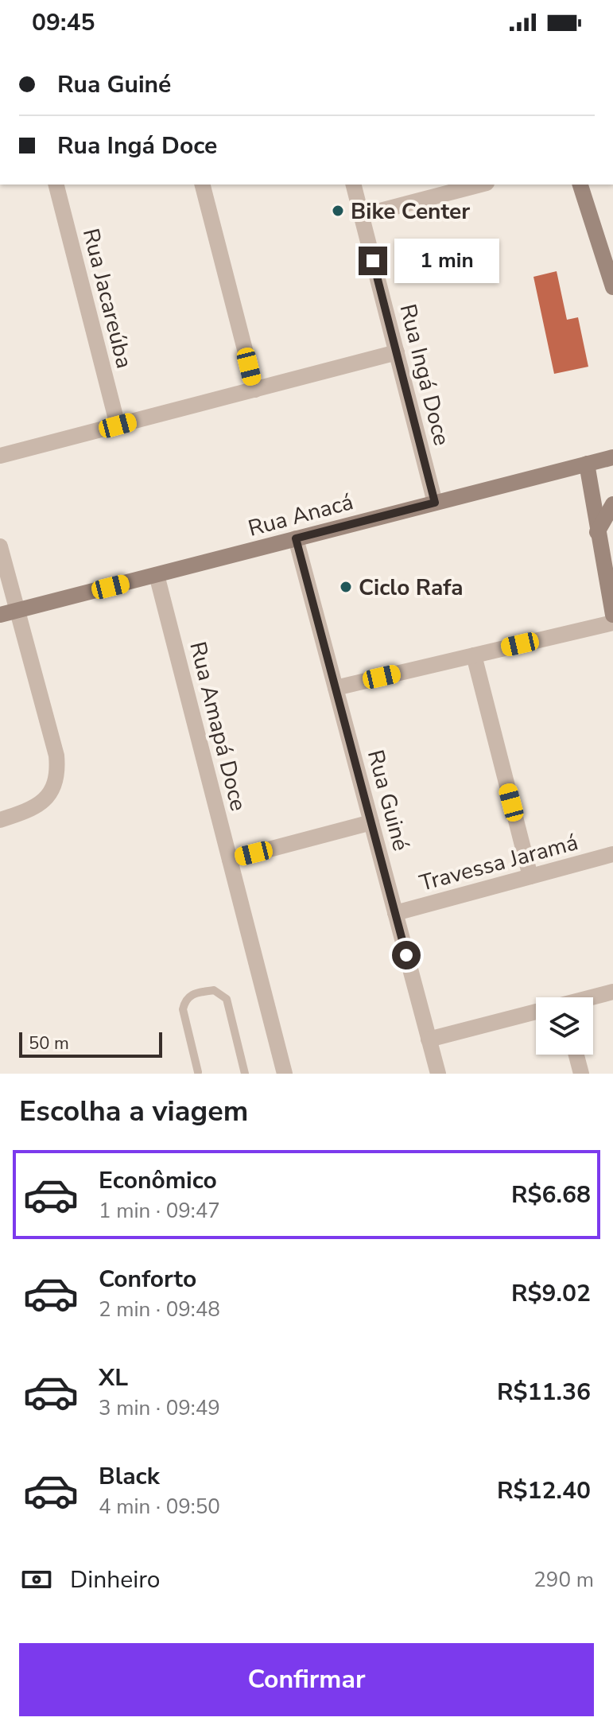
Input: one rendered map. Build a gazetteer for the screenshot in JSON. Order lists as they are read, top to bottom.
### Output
{
  "streets": {
    "street": [
      "Rua Jacareúba",
      "Rua Ingá Doce",
      "Rua Anacá",
      "Rua Amapá Doce",
      "Rua Guiné",
      "Travessa Jaramá"
    ]
  },
  "crossings": [
    ["Rua Ingá Doce", "Rua Anacá"],
    ["Rua Anacá", "Rua Amapá Doce"],
    ["Rua Anacá", "Rua Guiné"],
    ["Rua Guiné", "Travessa Jaramá"]
  ],
  "places": ["Bike Center", "Ciclo Rafa"],
  "scale_bar": "50 m",
  "page": {
    "status": "09:45",
    "banner": ["Rua Guiné", "Rua Ingá Doce"],
    "bubble": "1 min",
    "scale": "50 m",
    "heading": "Escolha a viagem",
    "list": [
      {
        "name": "Econômico",
        "note": "1 min · 09:47",
        "value": "R$6.68"
      },
      {
        "name": "Conforto",
        "note": "2 min · 09:48",
        "value": "R$9.02"
      },
      {
        "name": "XL",
        "note": "3 min · 09:49",
        "value": "R$11.36"
      },
      {
        "name": "Black",
        "note": "4 min · 09:50",
        "value": "R$12.40"
      }
    ],
    "pay": ["Dinheiro", "290 m"],
    "buttons": "Confirmar"
  }
}
